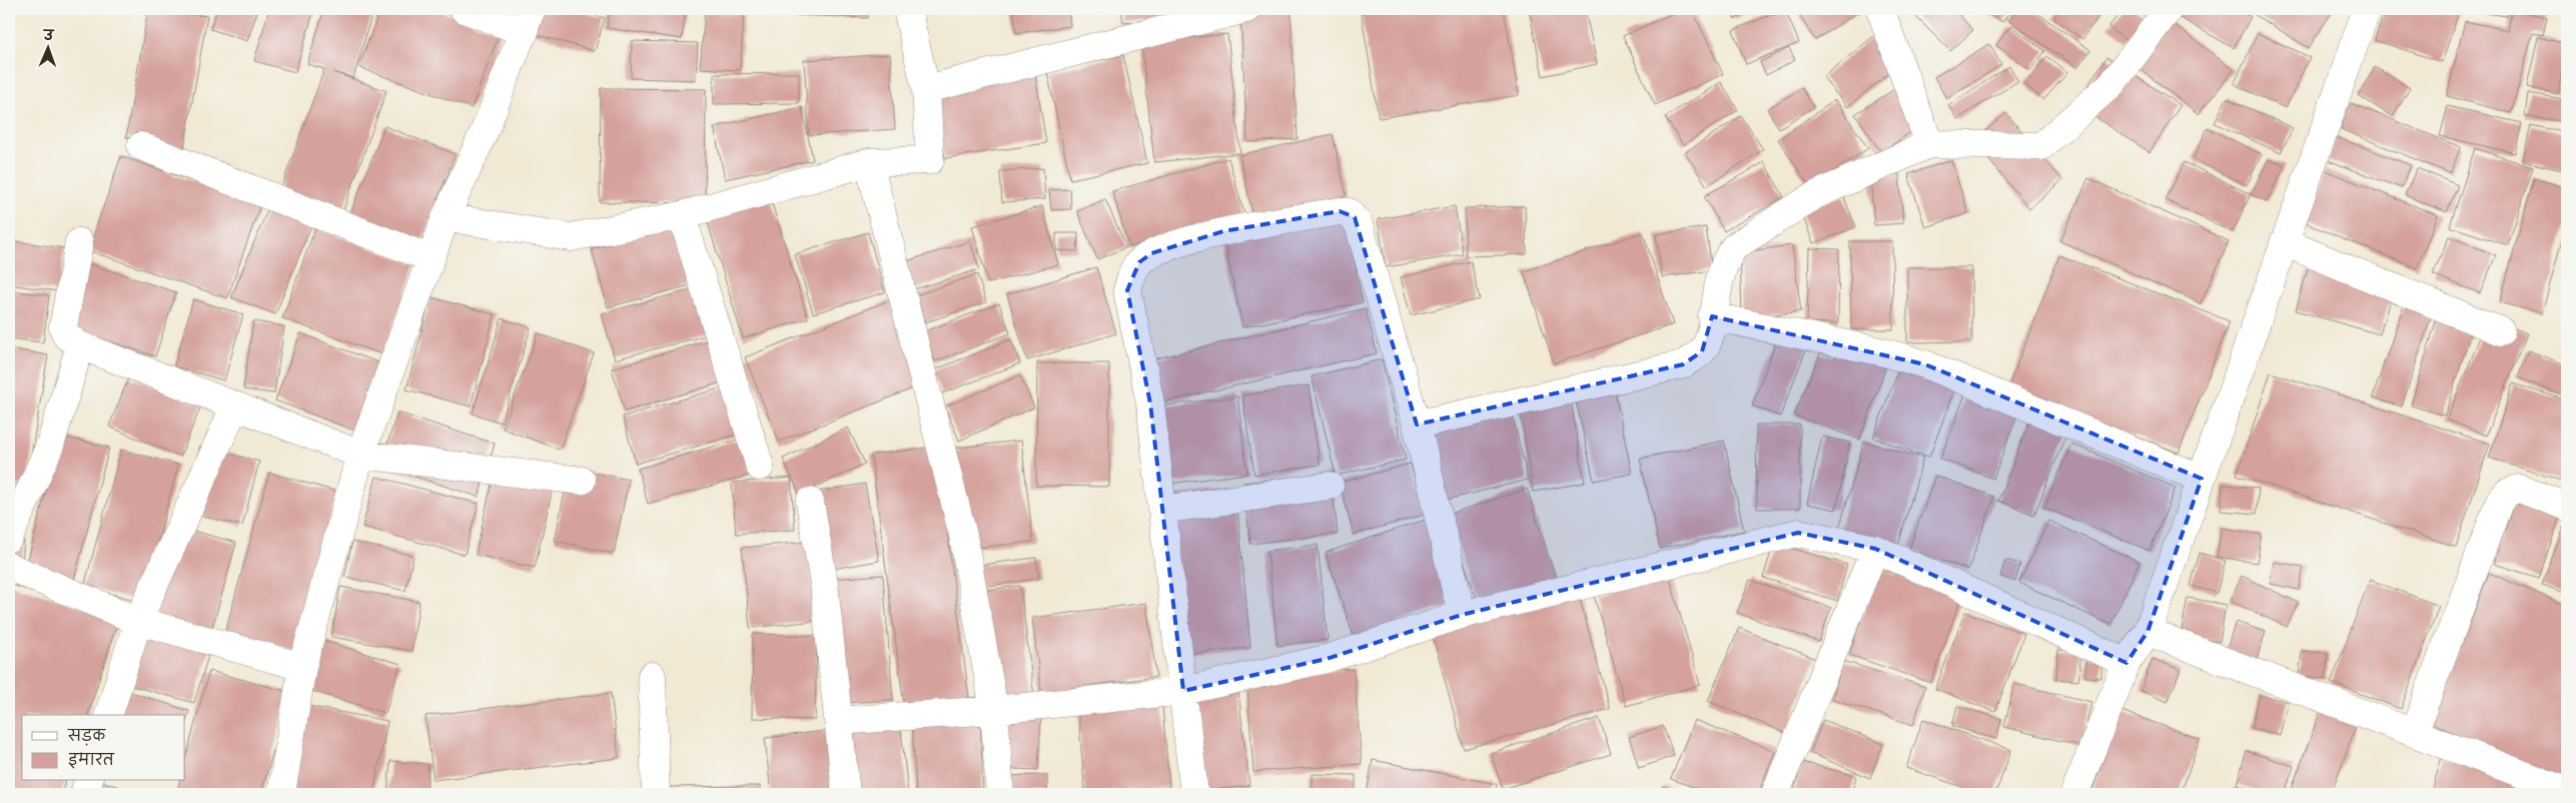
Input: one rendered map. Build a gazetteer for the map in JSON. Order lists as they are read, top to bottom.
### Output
{
  "legend": ["सड़क", "इमारत"],
  "north": "top"
}
